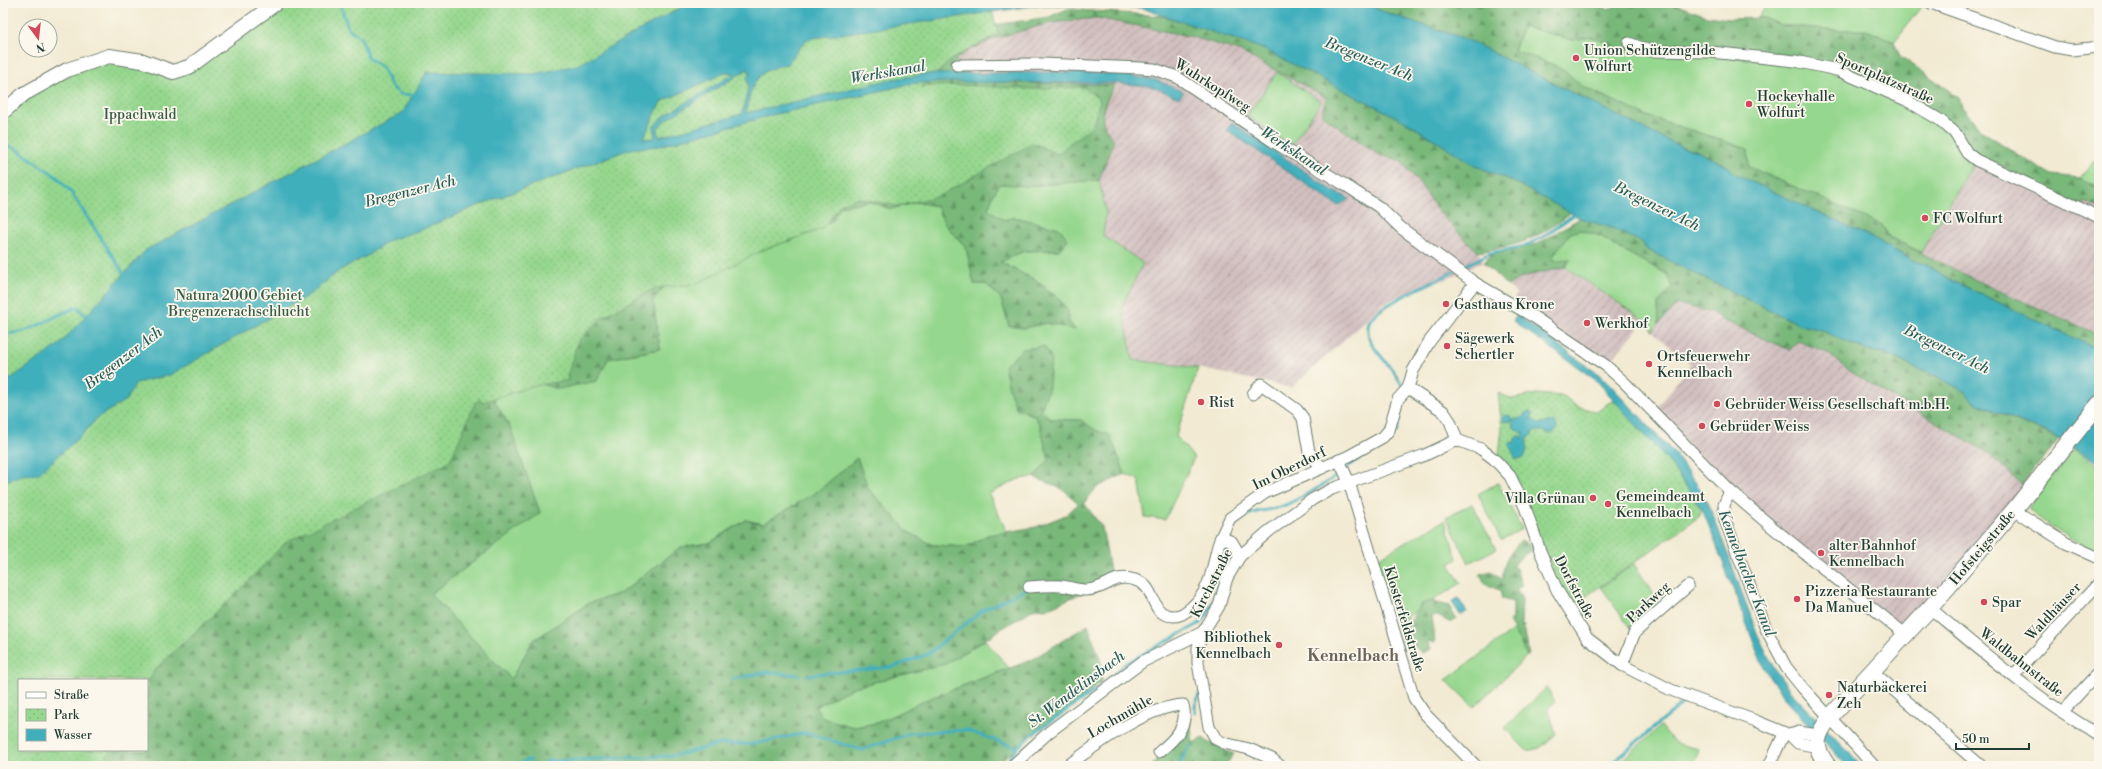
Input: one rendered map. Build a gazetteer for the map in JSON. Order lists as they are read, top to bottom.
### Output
{
  "streets": {
    "main road": ["Hofsteigstraße"],
    "street": [
      "Sportplatzstraße",
      "Wuhrkopfweg",
      "Im Oberdorf",
      "Kirchstraße",
      "Dorfstraße",
      "Parkweg",
      "Waldhäuser",
      "Klosterfeldstraße",
      "Waldbahnstraße",
      "Lochmühle"
    ]
  },
  "crossings": [
    ["Wuhrkopfweg", "Im Oberdorf"],
    ["Wuhrkopfweg", "Hofsteigstraße"],
    ["Im Oberdorf", "Klosterfeldstraße"],
    ["Hofsteigstraße", "Dorfstraße"],
    ["Hofsteigstraße", "Waldbahnstraße"],
    ["Kirchstraße", "Dorfstraße"],
    ["Kirchstraße", "Klosterfeldstraße"],
    ["Kirchstraße", "Lochmühle"],
    ["Dorfstraße", "Parkweg"],
    ["Waldhäuser", "Waldbahnstraße"]
  ],
  "districts": ["Kennelbach"],
  "water": [
    "Bregenzer Ach",
    "Werkskanal",
    "Kennelbacher Kanal",
    "St. Wendelinsbach"
  ],
  "parks": ["Ippachwald", "Natura 2000 Gebiet Bregenzerachschlucht"],
  "places": [
    "Union Schützengilde Wolfurt",
    "Hockeyhalle Wolfurt",
    "FC Wolfurt",
    "Gasthaus Krone",
    "Werkhof",
    "Sägewerk Schertler",
    "Ortsfeuerwehr Kennelbach",
    "Rist",
    "Gebrüder Weiss Gesellschaft m.b.H.",
    "Gebrüder Weiss",
    "Villa Grünau",
    "Gemeindeamt Kennelbach",
    "alter Bahnhof Kennelbach",
    "Pizzeria Restaurante Da Manuel",
    "Spar",
    "Bibliothek Kennelbach",
    "Naturbäckerei Zeh"
  ],
  "legend": ["Straße", "Park", "Wasser"],
  "scale_bar": "50 m",
  "north": "bottom"
}
